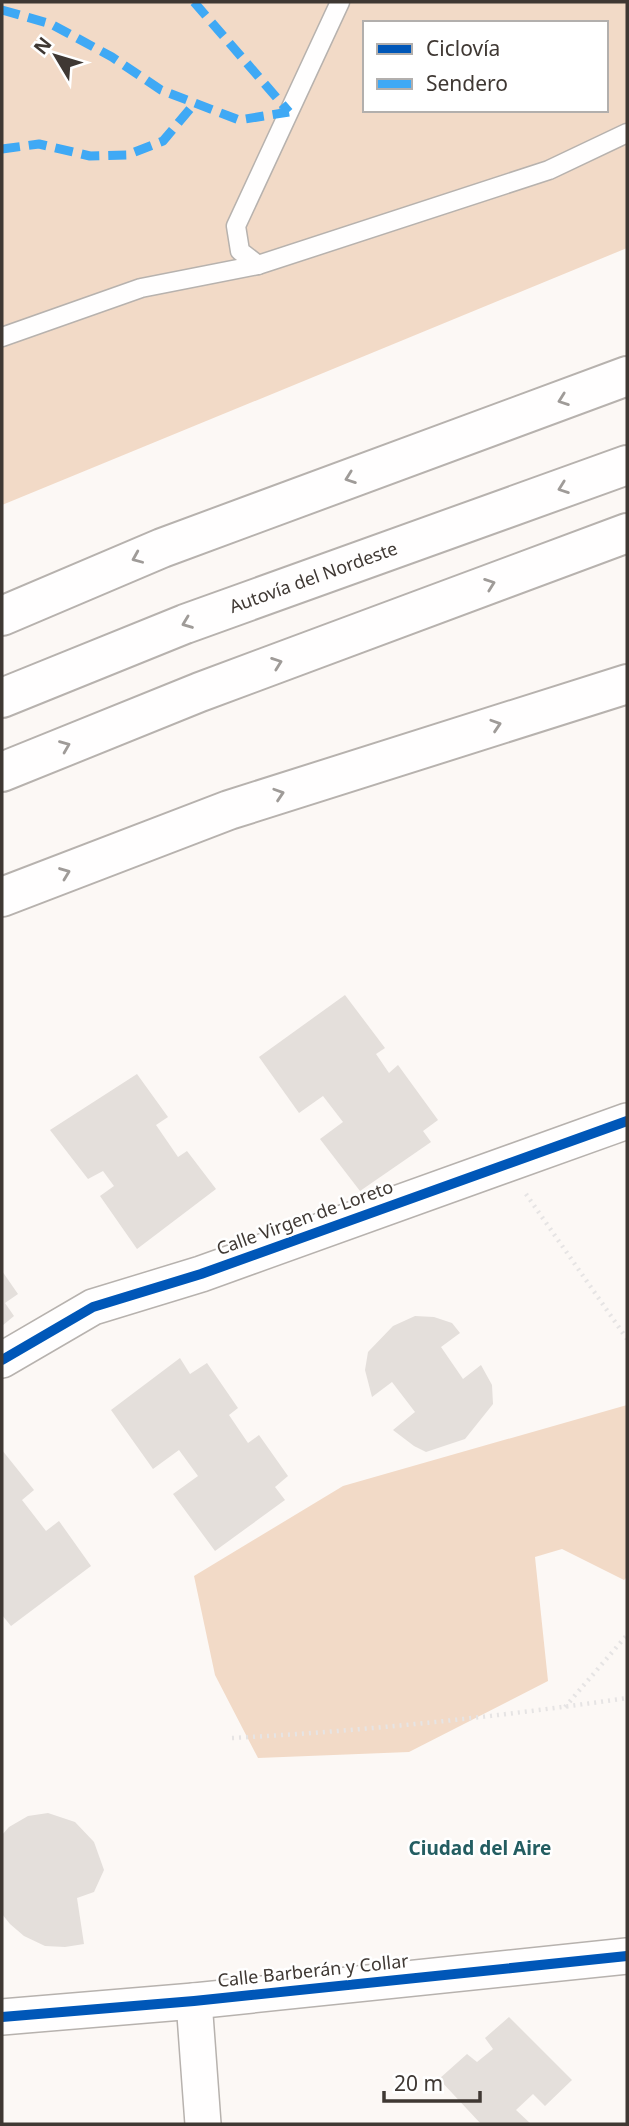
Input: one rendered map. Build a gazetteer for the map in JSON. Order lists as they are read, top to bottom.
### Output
{
  "streets": {
    "highway": ["Autovía del Nordeste"],
    "street": ["Calle Virgen de Loreto", "Calle Barberán y Collar"]
  },
  "districts": ["Ciudad del Aire"],
  "legend": ["Ciclovía", "Sendero"],
  "scale_bar": "20 m",
  "north": "top left"
}
